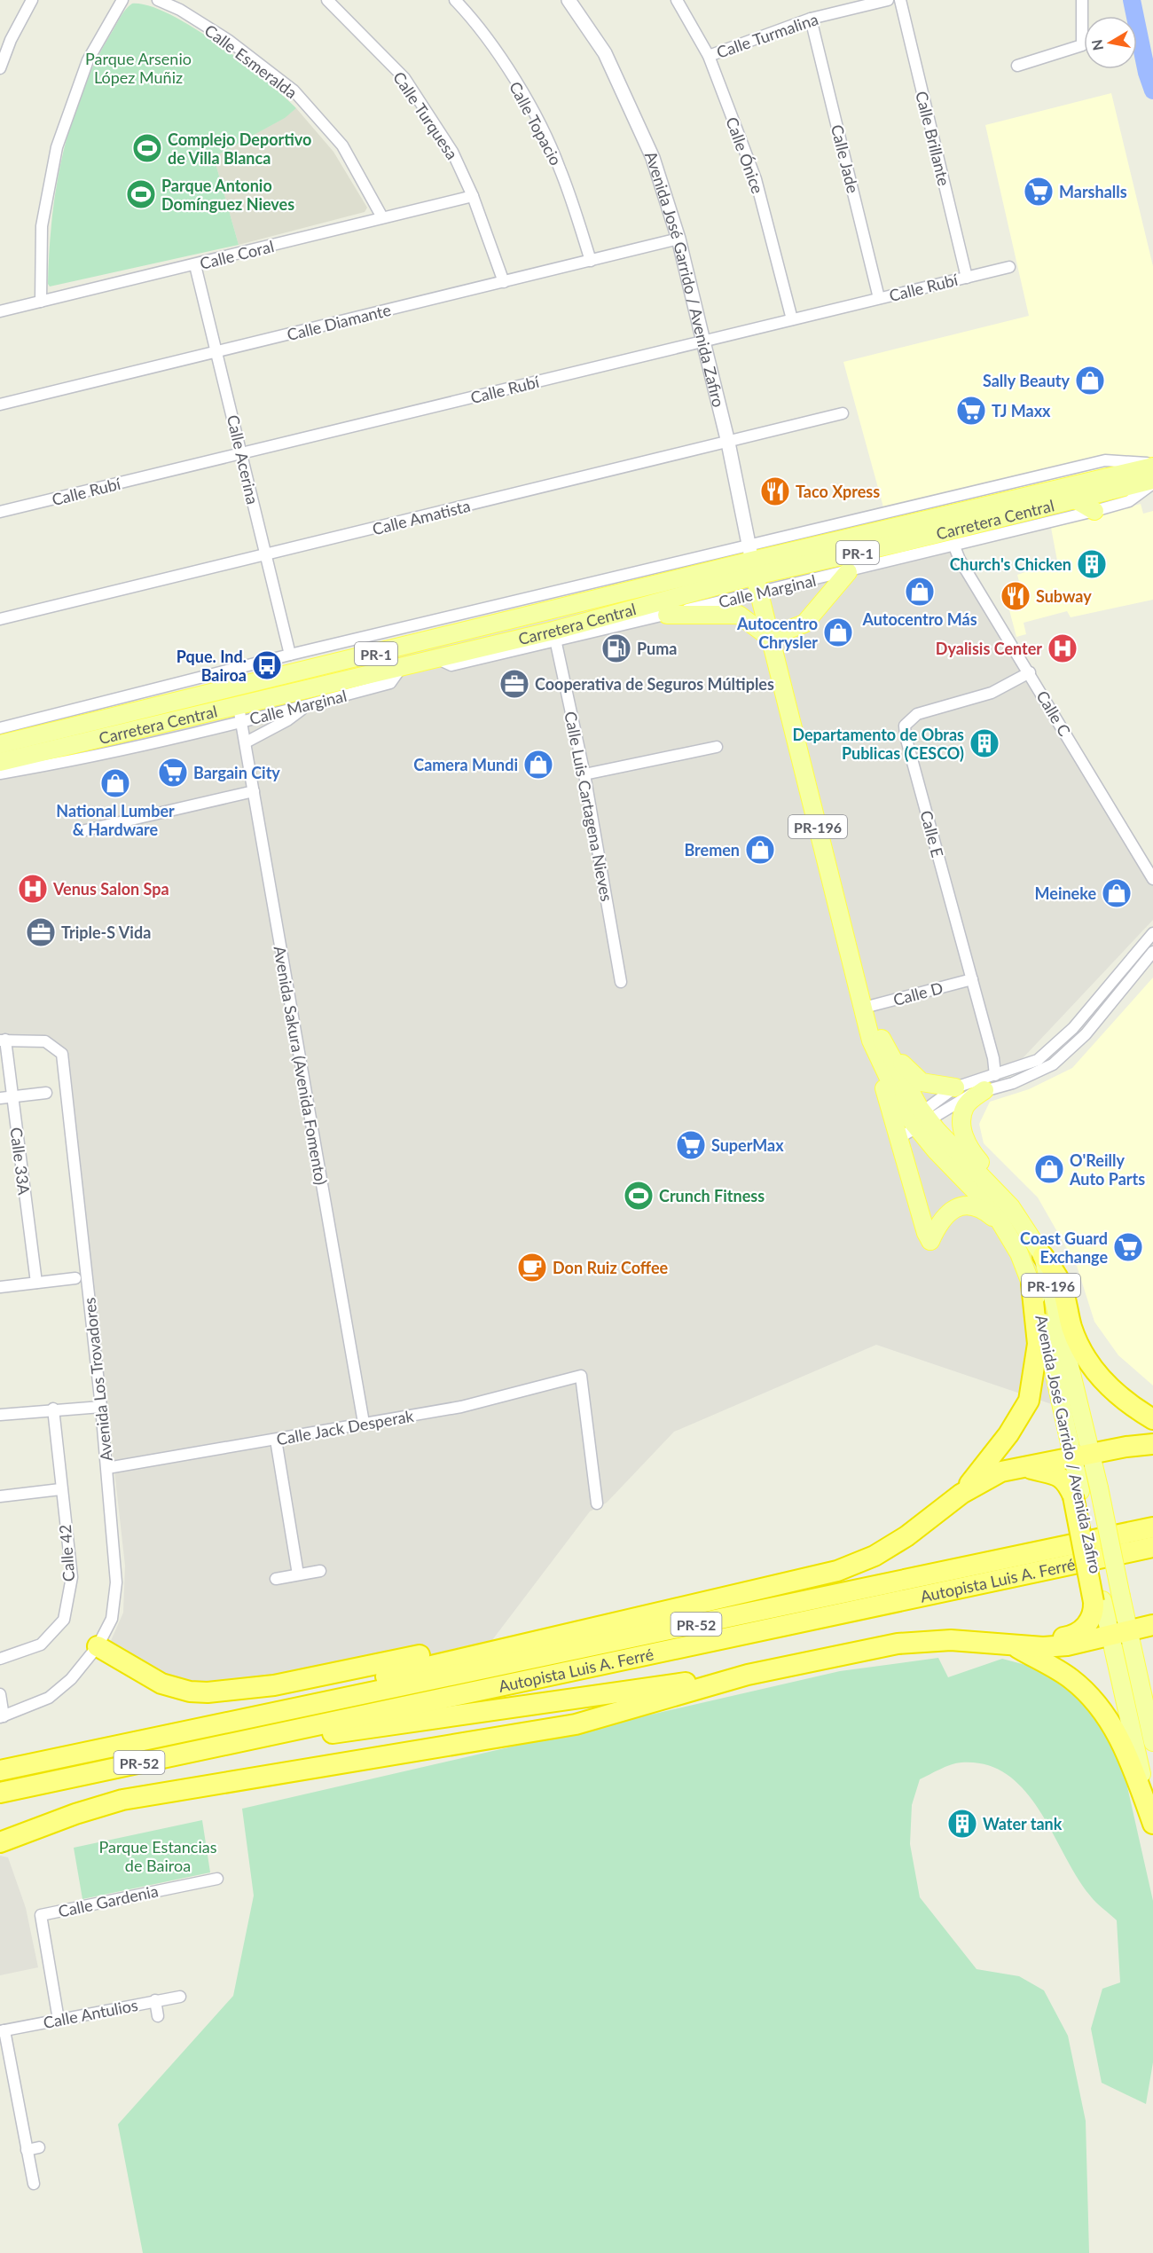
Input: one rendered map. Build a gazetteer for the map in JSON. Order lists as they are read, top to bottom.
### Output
{
  "streets": {
    "highway": ["Autopista Luis A. Ferré", "PR-52"],
    "main road": [
      "Avenida José Garrido / Avenida Zafiro",
      "Carretera Central",
      "PR-1",
      "PR-196"
    ],
    "street": [
      "Calle Turmalina",
      "Calle Esmeralda",
      "Calle Turquesa",
      "Calle Topacio",
      "Calle Brillante",
      "Calle Ónice",
      "Calle Jade",
      "Calle Coral",
      "Calle Rubí",
      "Calle Diamante",
      "Calle Acerina",
      "Calle Amatista",
      "Calle Marginal",
      "Calle C",
      "Calle Luis Cartagena Nieves",
      "Calle E",
      "Calle D",
      "Avenida Sakura (Avenida Fomento)",
      "Calle 33A",
      "Avenida Los Trovadores",
      "Calle Jack Desperak",
      "Calle 42",
      "Calle Gardenia",
      "Calle Antulios"
    ]
  },
  "crossings": [
    ["Calle Turmalina", "Calle Ónice"],
    ["Calle Turmalina", "Calle Jade"],
    ["Calle Esmeralda", "Calle Coral"],
    ["Calle Turquesa", "Calle Coral"],
    ["Calle Turquesa", "Calle Diamante"],
    ["Calle Topacio", "Calle Diamante"],
    ["Calle Brillante", "Calle Rubí"],
    ["Calle Ónice", "Calle Rubí"],
    ["Calle Jade", "Calle Rubí"],
    ["Calle Coral", "Calle Acerina"],
    ["Avenida José Garrido / Avenida Zafiro", "Calle Rubí"],
    ["Avenida José Garrido / Avenida Zafiro", "Calle Diamante"],
    ["Avenida José Garrido / Avenida Zafiro", "Calle Amatista"],
    ["Avenida José Garrido / Avenida Zafiro", "Carretera Central"],
    ["Avenida José Garrido / Avenida Zafiro", "Calle Marginal"],
    ["Avenida José Garrido / Avenida Zafiro", "Calle D"],
    ["Calle Rubí", "Calle Acerina"],
    ["Calle Diamante", "Calle Acerina"],
    ["Calle Acerina", "Calle Amatista"],
    ["Carretera Central", "Calle Marginal"],
    ["Carretera Central", "Calle Luis Cartagena Nieves"],
    ["Carretera Central", "Avenida Sakura (Avenida Fomento)"],
    ["Calle Marginal", "Calle C"],
    ["Calle Marginal", "Calle Luis Cartagena Nieves"],
    ["Calle Marginal", "Avenida Sakura (Avenida Fomento)"],
    ["Calle C", "Calle E"],
    ["Calle E", "Calle D"],
    ["Avenida Sakura (Avenida Fomento)", "Calle Jack Desperak"],
    ["Calle 33A", "Avenida Los Trovadores"],
    ["Avenida Los Trovadores", "Calle Jack Desperak"],
    ["Calle Gardenia", "Calle Antulios"]
  ],
  "parks": ["Parque Arsenio López Muñiz", "Parque Estancias de Bairoa"],
  "places": {
    "sports": ["Complejo Deportivo de Villa Blanca", "Parque Antonio Domínguez Nieves", "Crunch Fitness"],
    "supermarket": [
      "Marshalls",
      "TJ Maxx",
      "Bargain City",
      "SuperMax",
      "Coast Guard Exchange"
    ],
    "shop": [
      "Sally Beauty",
      "Autocentro Más",
      "Autocentro Chrysler",
      "Camera Mundi",
      "National Lumber & Hardware",
      "Bremen",
      "Meineke",
      "O'Reilly Auto Parts"
    ],
    "restaurant": ["Taco Xpress", "Subway"],
    "building": ["Church's Chicken", "Departamento de Obras Publicas (CESCO)", "Water tank"],
    "fuel station": ["Puma"],
    "hospital": ["Dyalisis Center", "Venus Salon Spa"],
    "bus stop": ["Pque. Ind. Bairoa"],
    "office": ["Cooperativa de Seguros Múltiples", "Triple-S Vida"],
    "cafe": ["Don Ruiz Coffee"]
  },
  "north": "left"
}
